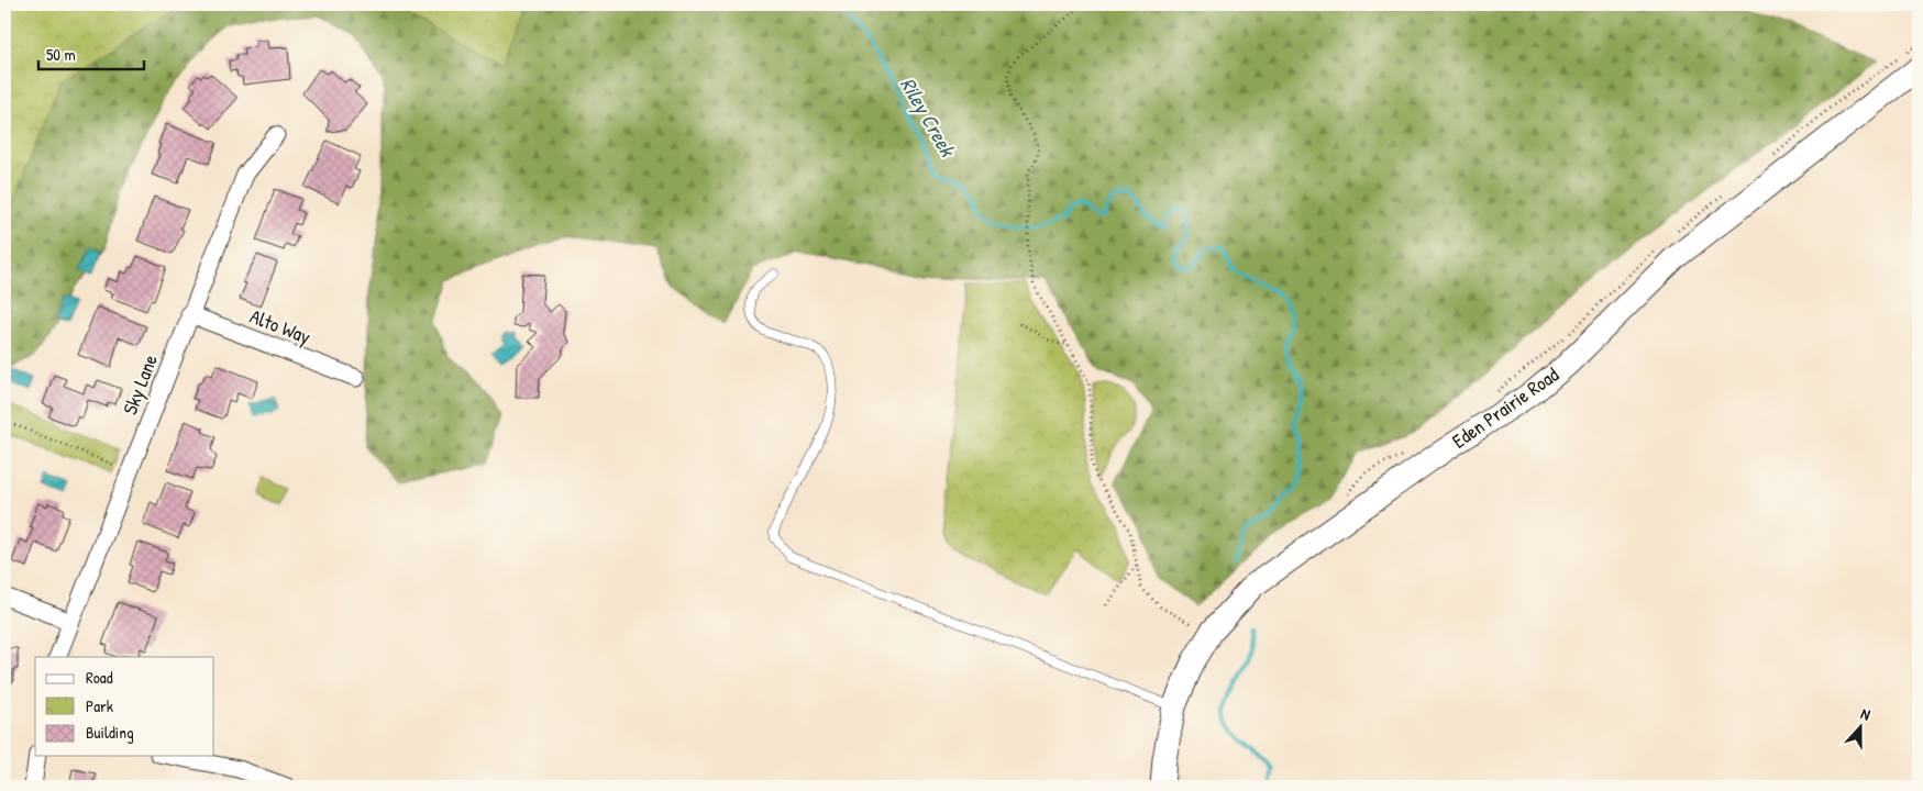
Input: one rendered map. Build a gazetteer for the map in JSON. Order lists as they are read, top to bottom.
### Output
{
  "streets": {
    "street": ["Alto Way", "Sky Lane", "Eden Prairie Road"]
  },
  "crossings": [
    ["Alto Way", "Sky Lane"]
  ],
  "water": ["Riley Creek"],
  "legend": ["Road", "Park", "Building"],
  "scale_bar": "50 m",
  "north": "top"
}
